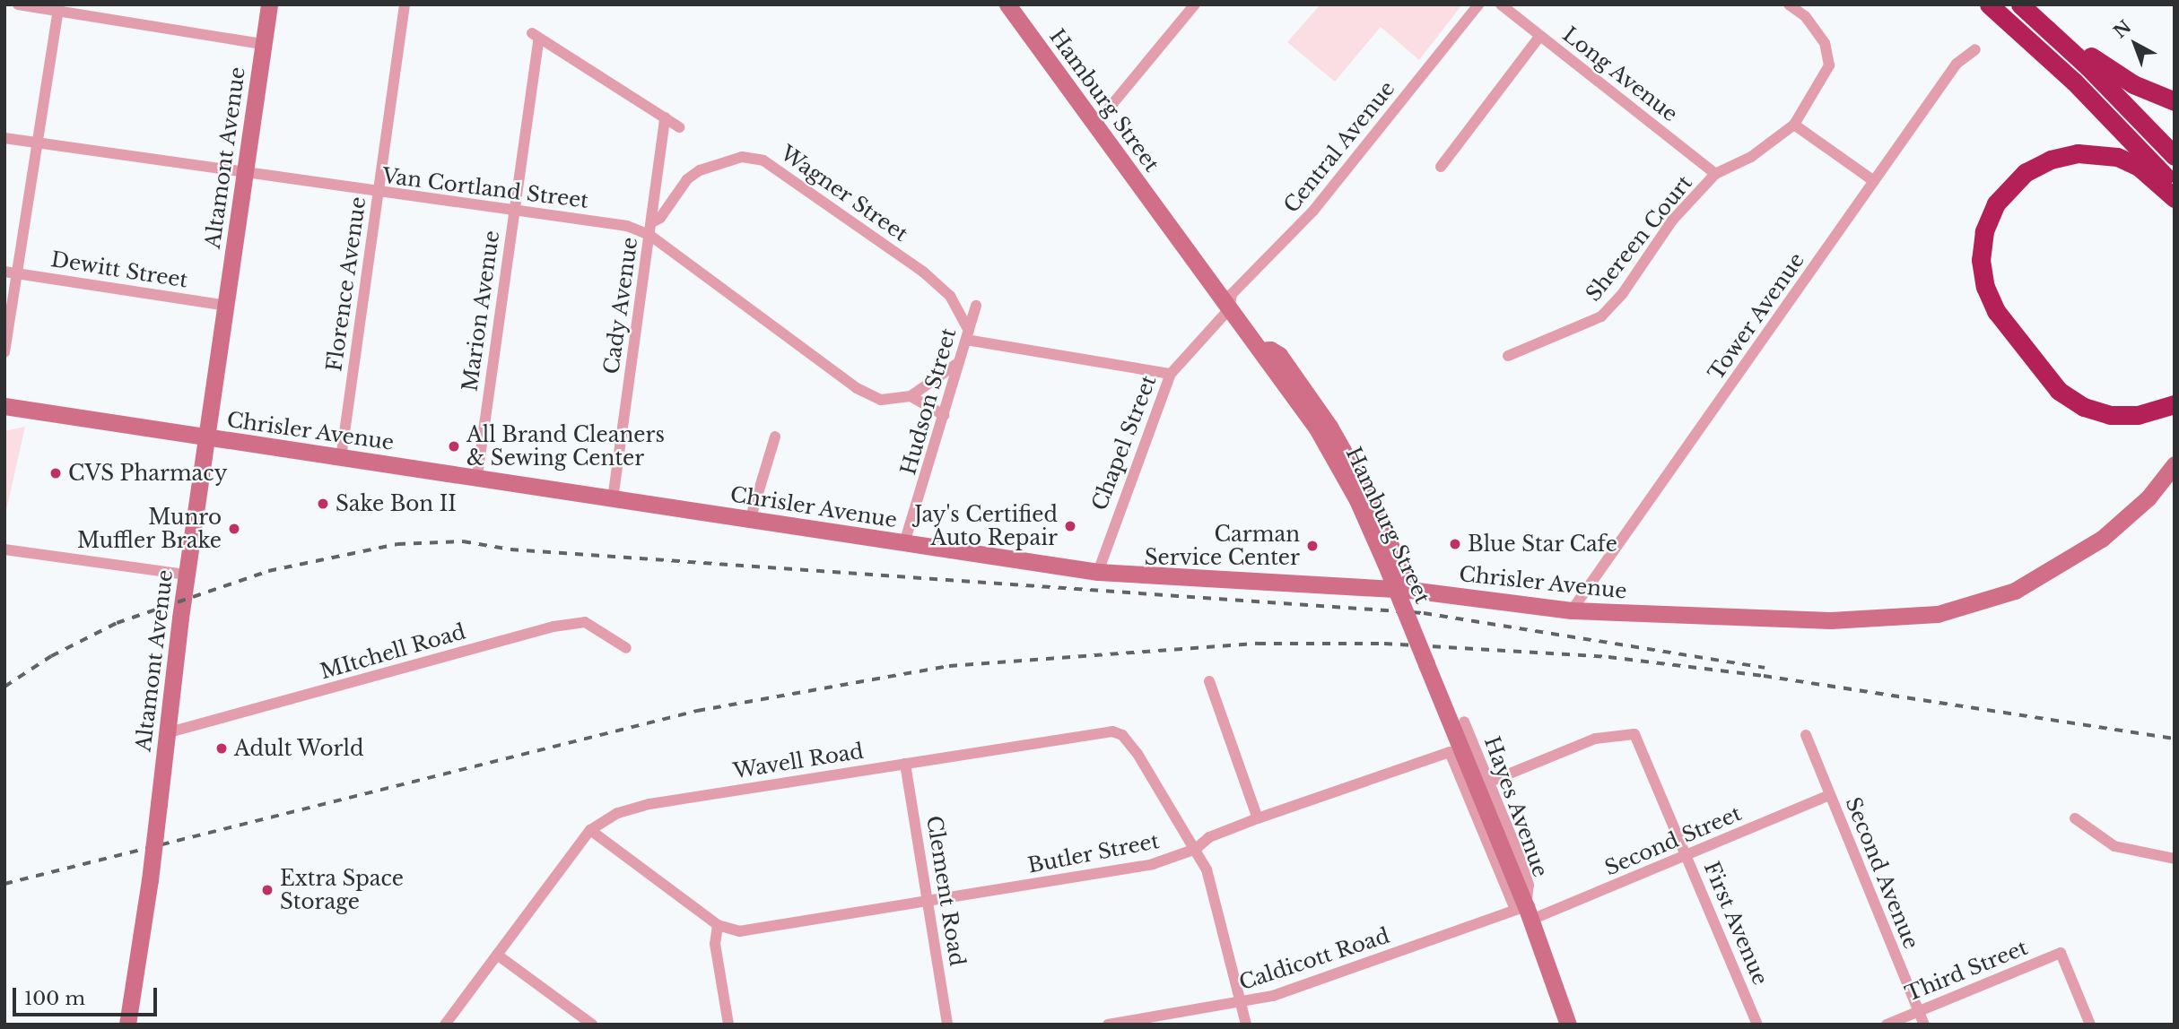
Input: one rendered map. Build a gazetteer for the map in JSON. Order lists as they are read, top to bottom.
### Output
{
  "streets": {
    "main road": ["Hamburg Street", "Altamont Avenue", "Chrisler Avenue"],
    "street": [
      "Long Avenue",
      "Central Avenue",
      "Van Cortland Street",
      "Wagner Street",
      "Shereen Court",
      "Dewitt Street",
      "Florence Avenue",
      "Cady Avenue",
      "Marion Avenue",
      "Tower Avenue",
      "Hudson Street",
      "Chapel Street",
      "MItchell Road",
      "Wavell Road",
      "Hayes Avenue",
      "Second Street",
      "Butler Street",
      "Second Avenue",
      "Clement Road",
      "First Avenue",
      "Caldicott Road",
      "Third Street"
    ]
  },
  "crossings": [
    ["Long Avenue", "Shereen Court"],
    ["Hamburg Street", "Central Avenue"],
    ["Hamburg Street", "Chapel Street"],
    ["Hamburg Street", "Hayes Avenue"],
    ["Hamburg Street", "Second Street"],
    ["Hamburg Street", "Butler Street"],
    ["Hamburg Street", "Caldicott Road"],
    ["Central Avenue", "Chapel Street"],
    ["Altamont Avenue", "Van Cortland Street"],
    ["Altamont Avenue", "Dewitt Street"],
    ["Altamont Avenue", "Chrisler Avenue"],
    ["Altamont Avenue", "MItchell Road"],
    ["Van Cortland Street", "Florence Avenue"],
    ["Van Cortland Street", "Cady Avenue"],
    ["Van Cortland Street", "Marion Avenue"],
    ["Van Cortland Street", "Hudson Street"],
    ["Wagner Street", "Cady Avenue"],
    ["Wagner Street", "Hudson Street"],
    ["Florence Avenue", "Chrisler Avenue"],
    ["Cady Avenue", "Marion Avenue"],
    ["Cady Avenue", "Chrisler Avenue"],
    ["Marion Avenue", "Chrisler Avenue"],
    ["Tower Avenue", "Chrisler Avenue"],
    ["Hudson Street", "Chrisler Avenue"],
    ["Chrisler Avenue", "Chapel Street"],
    ["Wavell Road", "Butler Street"],
    ["Wavell Road", "Clement Road"],
    ["Wavell Road", "Caldicott Road"],
    ["Hayes Avenue", "Second Street"],
    ["Hayes Avenue", "Butler Street"],
    ["Hayes Avenue", "First Avenue"],
    ["Hayes Avenue", "Caldicott Road"],
    ["Second Street", "Butler Street"],
    ["Second Street", "Second Avenue"],
    ["Second Street", "First Avenue"],
    ["Second Street", "Caldicott Road"],
    ["Butler Street", "Clement Road"],
    ["Butler Street", "Caldicott Road"],
    ["Second Avenue", "Third Street"]
  ],
  "places": [
    "All Brand Cleaners & Sewing Center",
    "CVS Pharmacy",
    "Sake Bon II",
    "Jay's Certified Auto Repair",
    "Munro Muffler Brake",
    "Blue Star Cafe",
    "Carman Service Center",
    "Adult World",
    "Extra Space Storage"
  ],
  "scale_bar": "100 m",
  "north": "top left"
}
